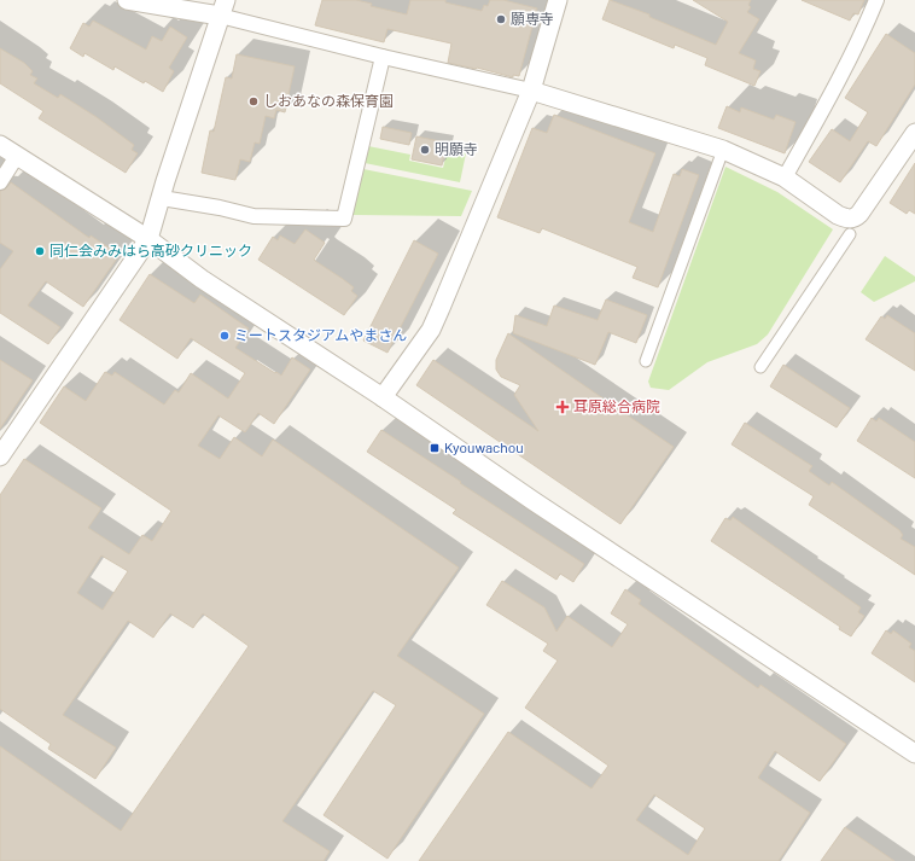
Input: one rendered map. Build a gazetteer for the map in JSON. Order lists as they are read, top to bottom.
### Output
{
  "places": {
    "other": [
      "願専寺",
      "しおあなの森保育園",
      "明願寺",
      "同仁会みみはら高砂クリニック",
      "ミートスタジアムやまさん"
    ],
    "health": ["耳原総合病院"],
    "transit": ["Kyouwachou"]
  }
}
